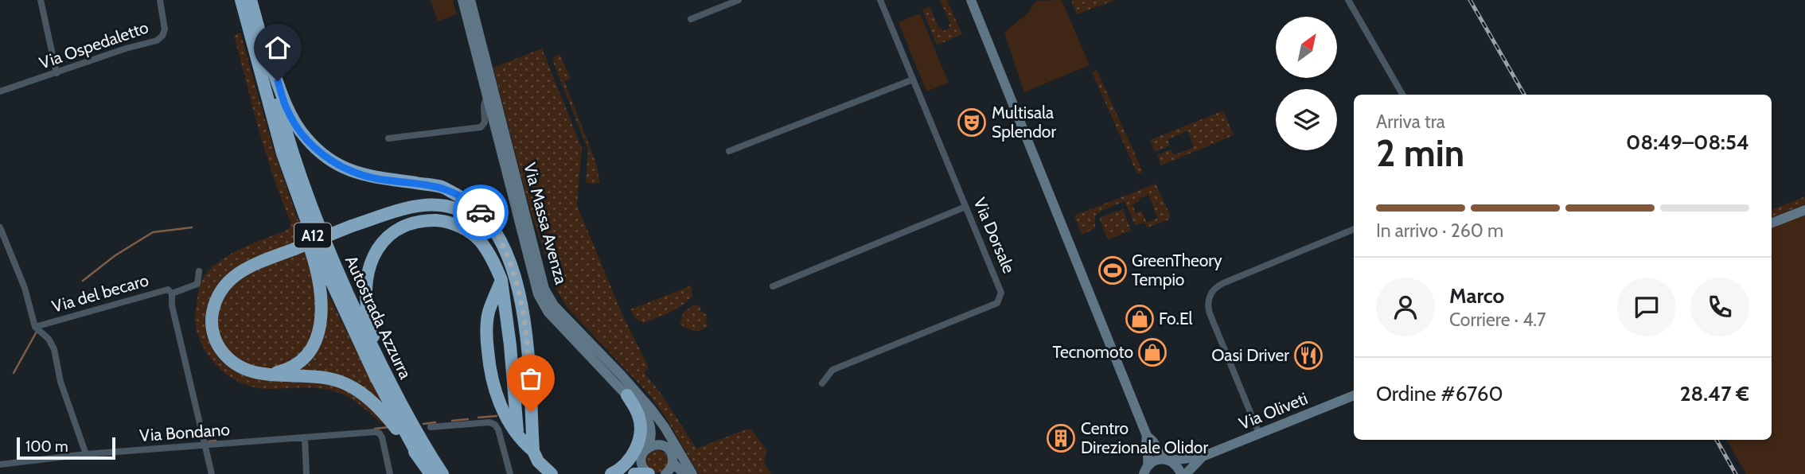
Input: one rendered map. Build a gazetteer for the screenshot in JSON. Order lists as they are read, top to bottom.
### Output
{
  "streets": {
    "highway": ["A12", "Autostrada Azzurra"],
    "main road": ["Via Massa Avenza", "Via Oliveti"],
    "street": [
      "Via Ospedaletto",
      "Via Dorsale",
      "Via del becaro",
      "Via Bondano"
    ]
  },
  "crossings": [
    ["A12", "Autostrada Azzurra"],
    ["Via del becaro", "Via Bondano"]
  ],
  "places": {
    "theatre": ["Multisala Splendor"],
    "sports": ["GreenTheory Tempio"],
    "shop": ["Fo.El", "Tecnomoto"],
    "restaurant": ["Oasi Driver"],
    "building": ["Centro Direzionale Olidor"]
  },
  "scale_bar": "100 m",
  "north": "top right",
  "page": {
    "heading": ["2 min", "Arriva tra", "08:49–08:54"],
    "panel": [
      "Marco",
      "Corriere · 4.7",
      "Ordine #6760",
      "28.47 €"
    ],
    "bar": "In arrivo · 260 m",
    "scale": "100 m"
  }
}
